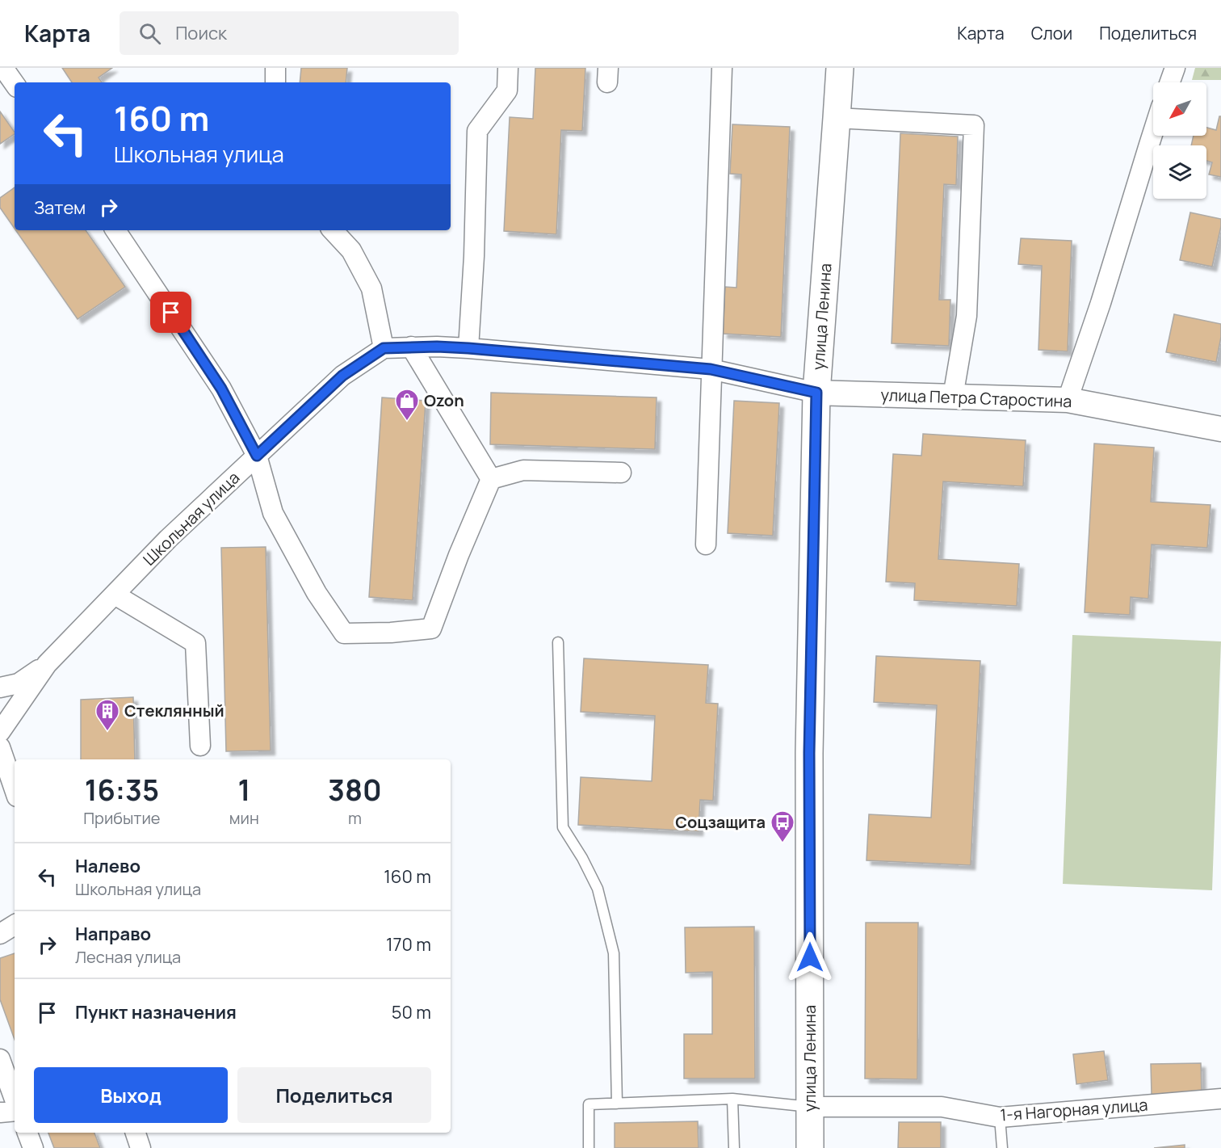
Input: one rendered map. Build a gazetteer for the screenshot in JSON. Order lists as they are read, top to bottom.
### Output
{
  "streets": {
    "main road": ["улица Ленина"],
    "street": ["улица Петра Старостина", "Школьная улица", "1-я Нагорная улица"]
  },
  "crossings": [
    ["улица Ленина", "улица Петра Старостина"],
    ["улица Ленина", "1-я Нагорная улица"]
  ],
  "places": {
    "shop": ["Ozon"],
    "building": ["Стеклянный"],
    "bus stop": ["Соцзащита"]
  },
  "north": "bottom left",
  "page": {
    "header": "Карта",
    "search": "Поиск",
    "nav": ["Карта", "Слои", "Поделиться"],
    "turn": ["160 m", "Школьная улица"],
    "then": "Затем",
    "eta": [
      "16:35",
      "Прибытие",
      "1",
      "мин",
      "380",
      "m"
    ],
    "list": [
      {
        "name": "Налево",
        "note": "Школьная улица",
        "value": "160 m"
      },
      {
        "name": "Направо",
        "note": "Лесная улица",
        "value": "170 m"
      },
      {
        "name": "Пункт назначения",
        "value": "50 m"
      }
    ],
    "buttons": ["Выход", "Поделиться"]
  }
}
